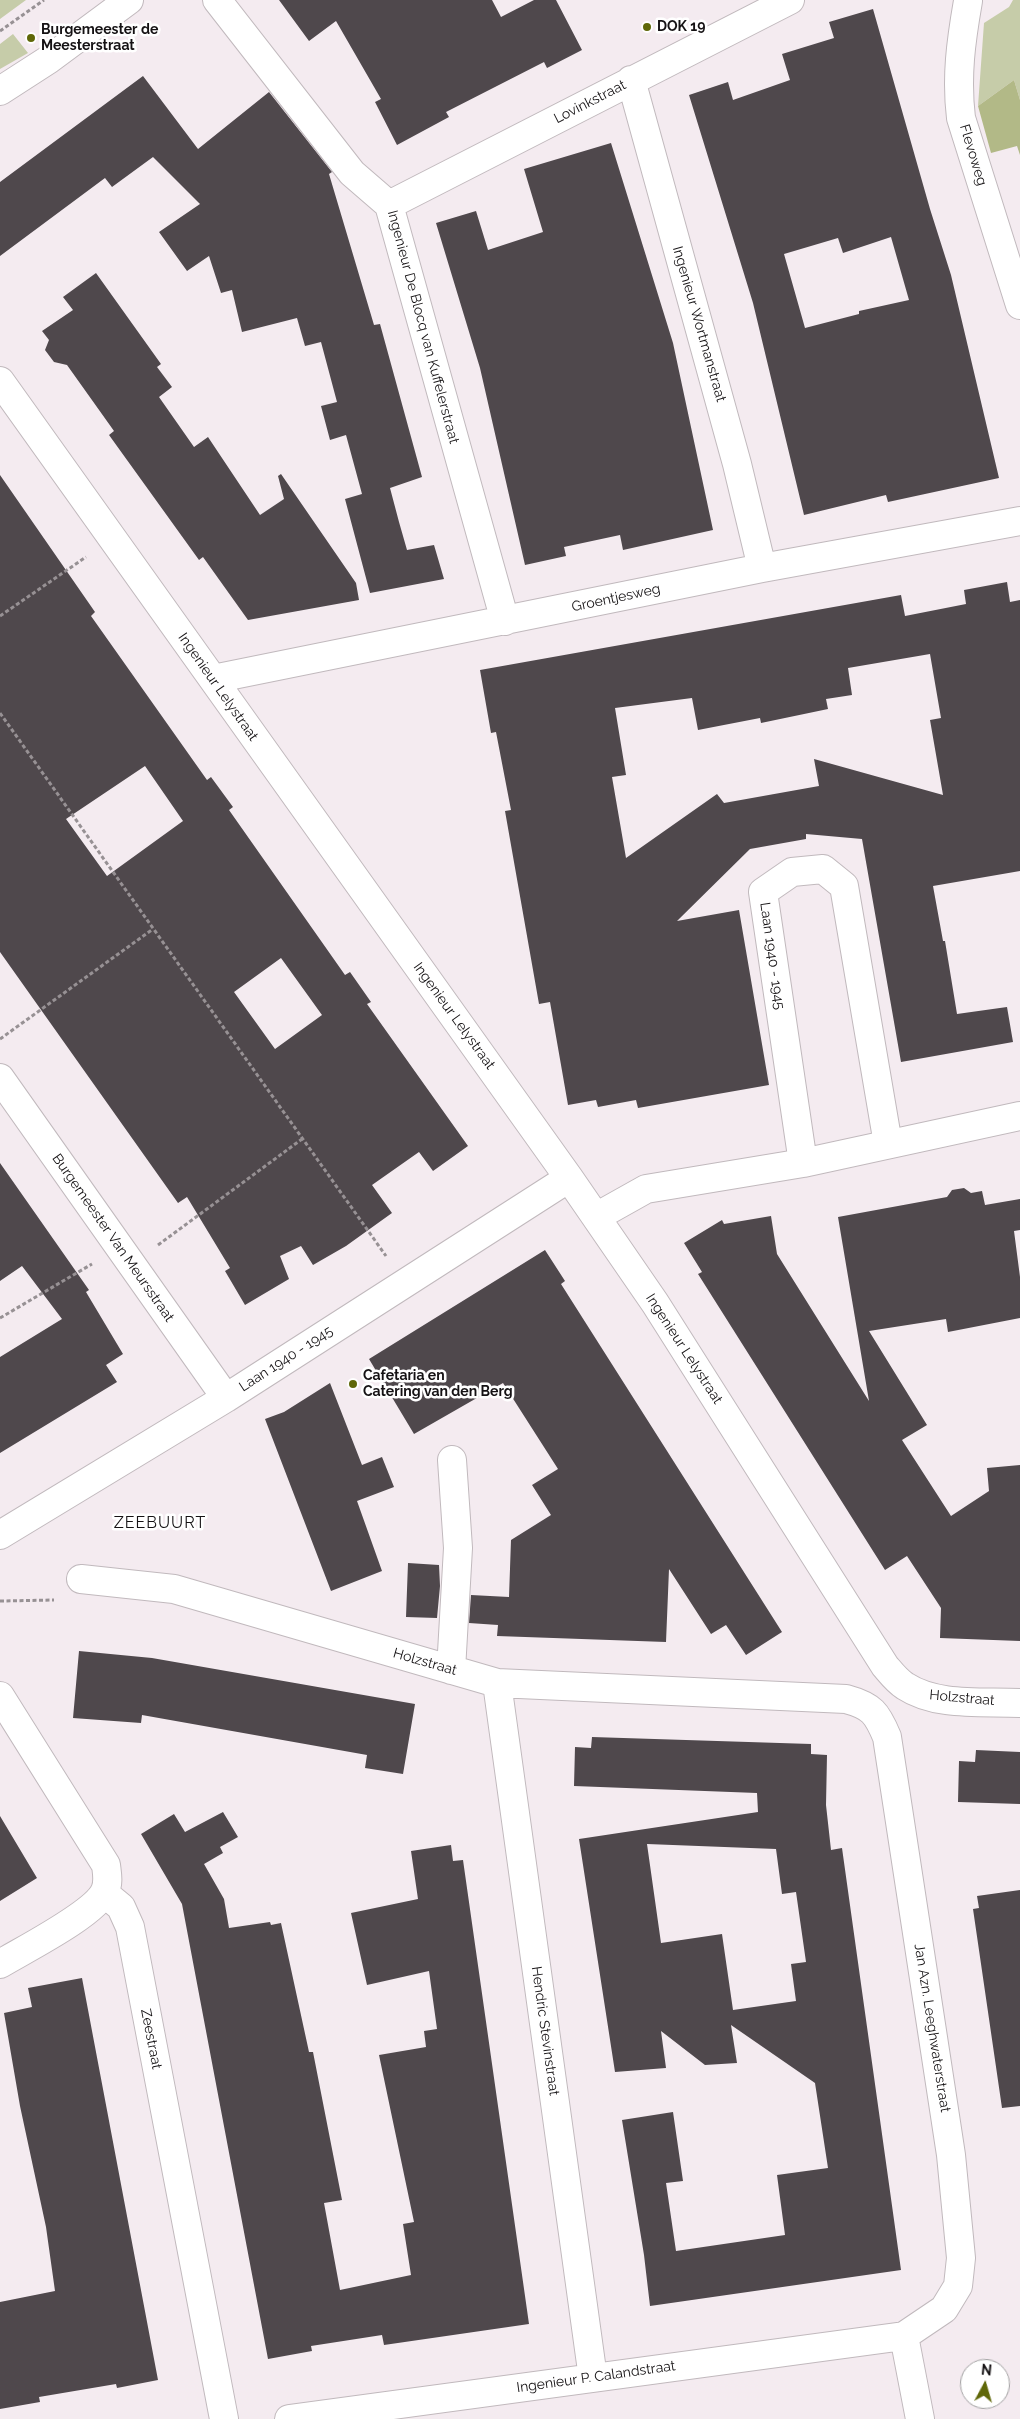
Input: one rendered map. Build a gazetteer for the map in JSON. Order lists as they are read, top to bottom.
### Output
{
  "streets": {
    "street": [
      "Lovinkstraat",
      "Flevoweg",
      "Ingenieur Wortmanstraat",
      "Ingenieur De Blocq van Kuffelerstraat",
      "Groentjesweg",
      "Ingenieur Lelystraat",
      "Laan 1940 - 1945",
      "Burgemeester Van Meursstraat",
      "Holzstraat",
      "Jan Azn. Leeghwaterstraat",
      "Hendric Stevinstraat",
      "Zeestraat",
      "Ingenieur P. Calandstraat"
    ]
  },
  "crossings": [
    ["Lovinkstraat", "Ingenieur Wortmanstraat"],
    ["Lovinkstraat", "Ingenieur De Blocq van Kuffelerstraat"],
    ["Ingenieur Wortmanstraat", "Groentjesweg"],
    ["Ingenieur De Blocq van Kuffelerstraat", "Groentjesweg"],
    ["Groentjesweg", "Ingenieur Lelystraat"],
    ["Ingenieur Lelystraat", "Laan 1940 - 1945"],
    ["Ingenieur Lelystraat", "Holzstraat"],
    ["Laan 1940 - 1945", "Burgemeester Van Meursstraat"],
    ["Holzstraat", "Jan Azn. Leeghwaterstraat"],
    ["Holzstraat", "Hendric Stevinstraat"],
    ["Jan Azn. Leeghwaterstraat", "Ingenieur P. Calandstraat"],
    ["Hendric Stevinstraat", "Ingenieur P. Calandstraat"]
  ],
  "districts": ["ZEEBUURT"],
  "places": ["DOK 19", "Burgemeester de Meesterstraat", "Cafetaria en Catering van den Berg"],
  "north": "top"
}
